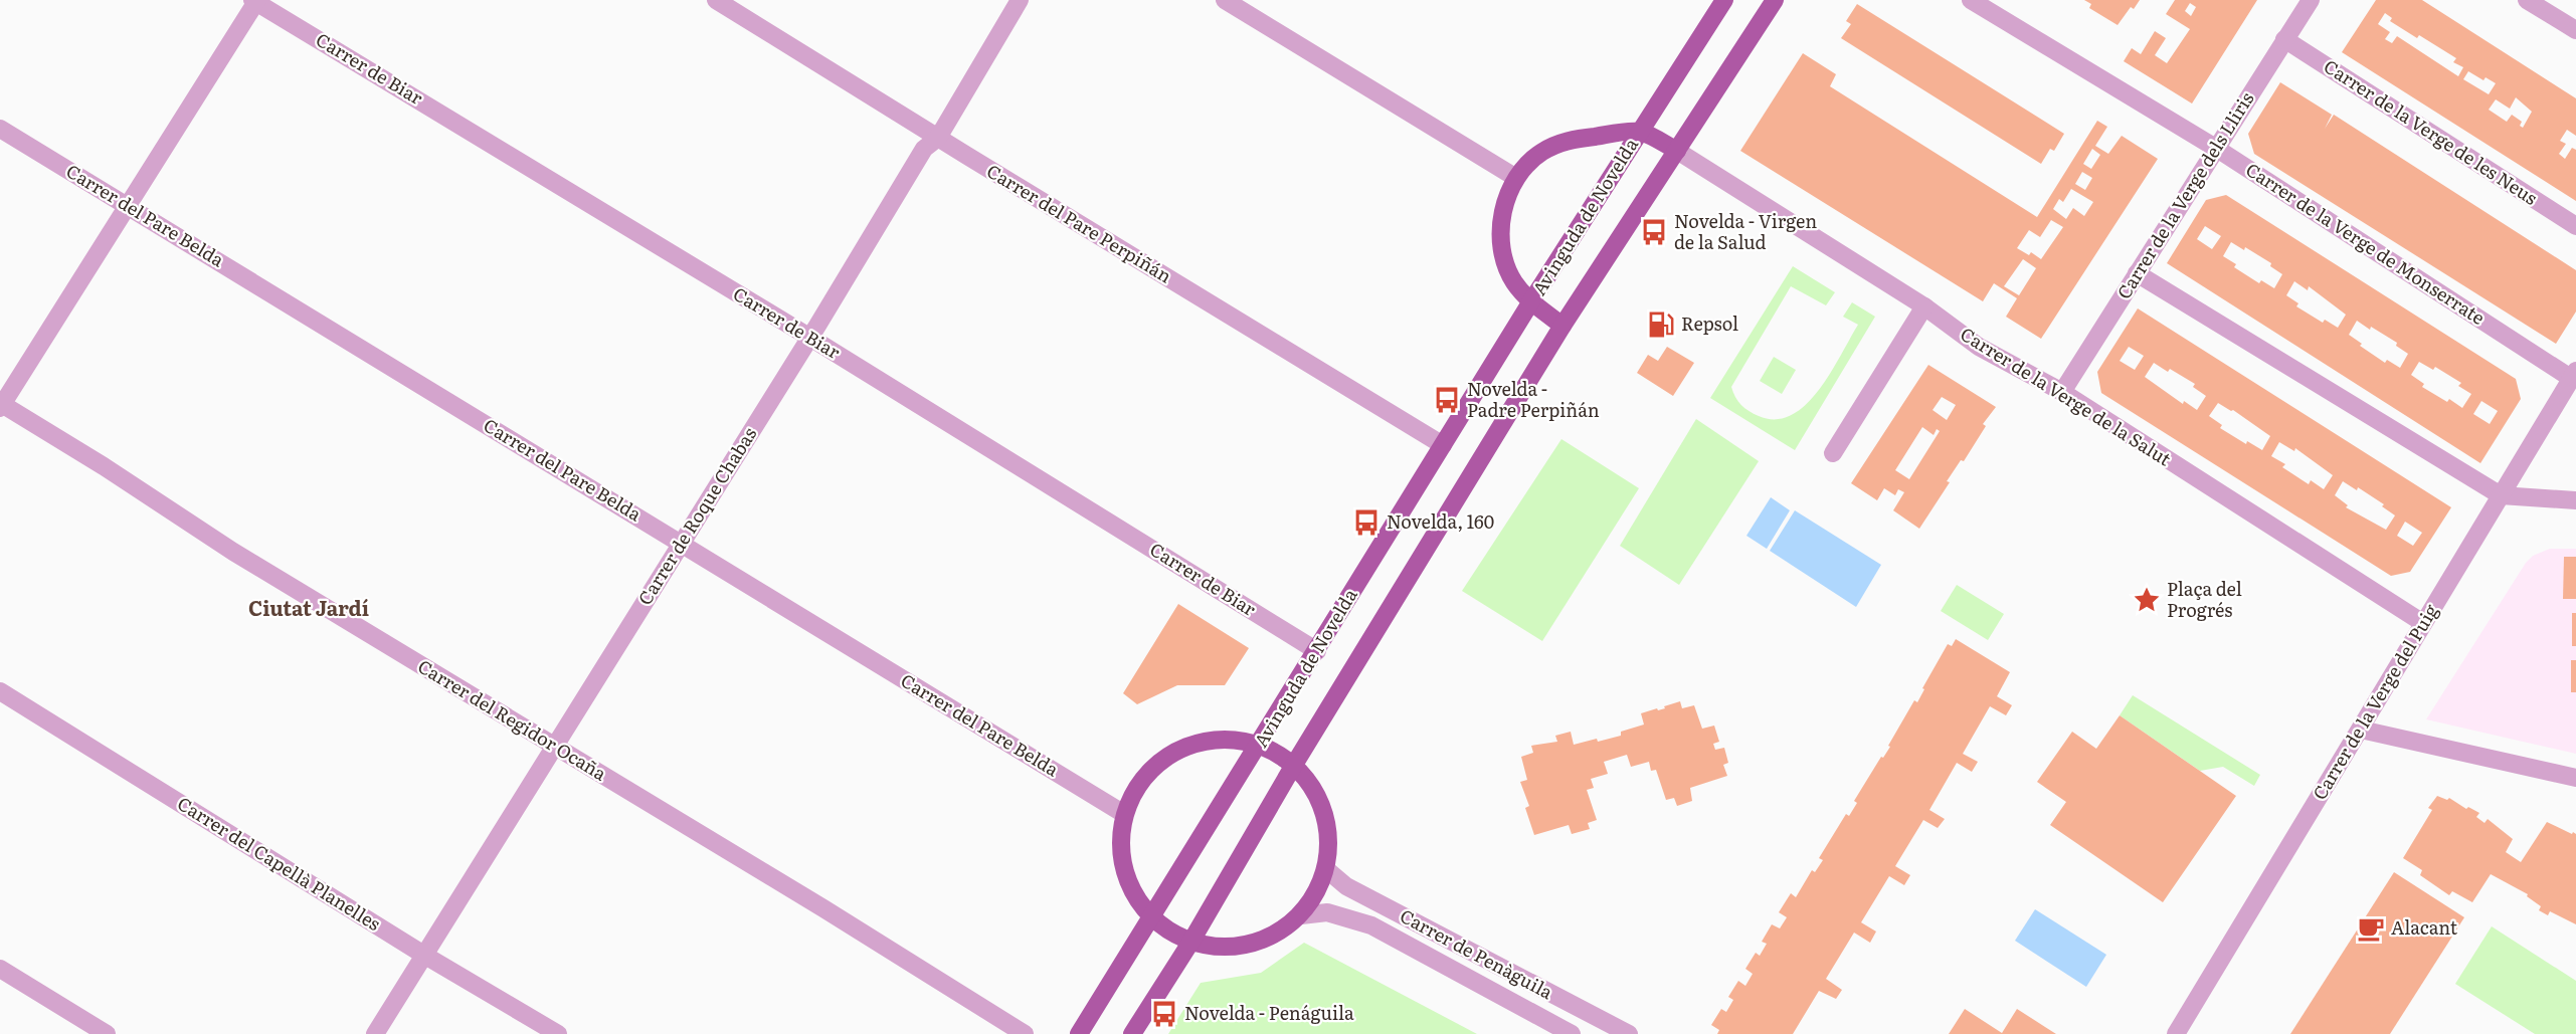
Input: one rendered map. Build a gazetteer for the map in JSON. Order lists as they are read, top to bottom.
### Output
{
  "streets": {
    "main road": ["Avinguda de Novelda"],
    "street": [
      "Carrer de Biar",
      "Carrer de la Verge de les Neus",
      "Carrer de la Verge dels Lliris",
      "Carrer del Pare Belda",
      "Carrer del Pare Perpiñán",
      "Carrer de la Verge de Monserrate",
      "Carrer de la Verge de la Salut",
      "Carrer de Roque Chabas",
      "Carrer de la Verge del Puig",
      "Carrer del Regidor Ocaña",
      "Carrer del Capellà Planelles",
      "Carrer de Penàguila"
    ]
  },
  "crossings": [
    ["Carrer de Biar", "Avinguda de Novelda"],
    ["Carrer de Biar", "Carrer de Roque Chabas"],
    ["Carrer de la Verge de les Neus", "Carrer de la Verge dels Lliris"],
    ["Carrer de la Verge dels Lliris", "Carrer de la Verge de Monserrate"],
    ["Carrer de la Verge dels Lliris", "Carrer de la Verge de la Salut"],
    ["Carrer del Pare Belda", "Carrer de Roque Chabas"],
    ["Avinguda de Novelda", "Carrer del Pare Perpiñán"],
    ["Avinguda de Novelda", "Carrer de la Verge de la Salut"],
    ["Carrer del Pare Perpiñán", "Carrer de Roque Chabas"],
    ["Carrer de la Verge de Monserrate", "Carrer de la Verge del Puig"],
    ["Carrer de la Verge de la Salut", "Carrer de la Verge del Puig"],
    ["Carrer de Roque Chabas", "Carrer del Regidor Ocaña"],
    ["Carrer de Roque Chabas", "Carrer del Capellà Planelles"]
  ],
  "districts": ["Ciutat Jardí"],
  "places": {
    "bus stop": [
      "Novelda - Virgen de la Salud",
      "Novelda - Padre Perpiñán",
      "Novelda, 160",
      "Novelda - Penáguila"
    ],
    "fuel station": ["Repsol"],
    "place": ["Plaça del Progrés"],
    "cafe": ["Alacant"]
  }
}
